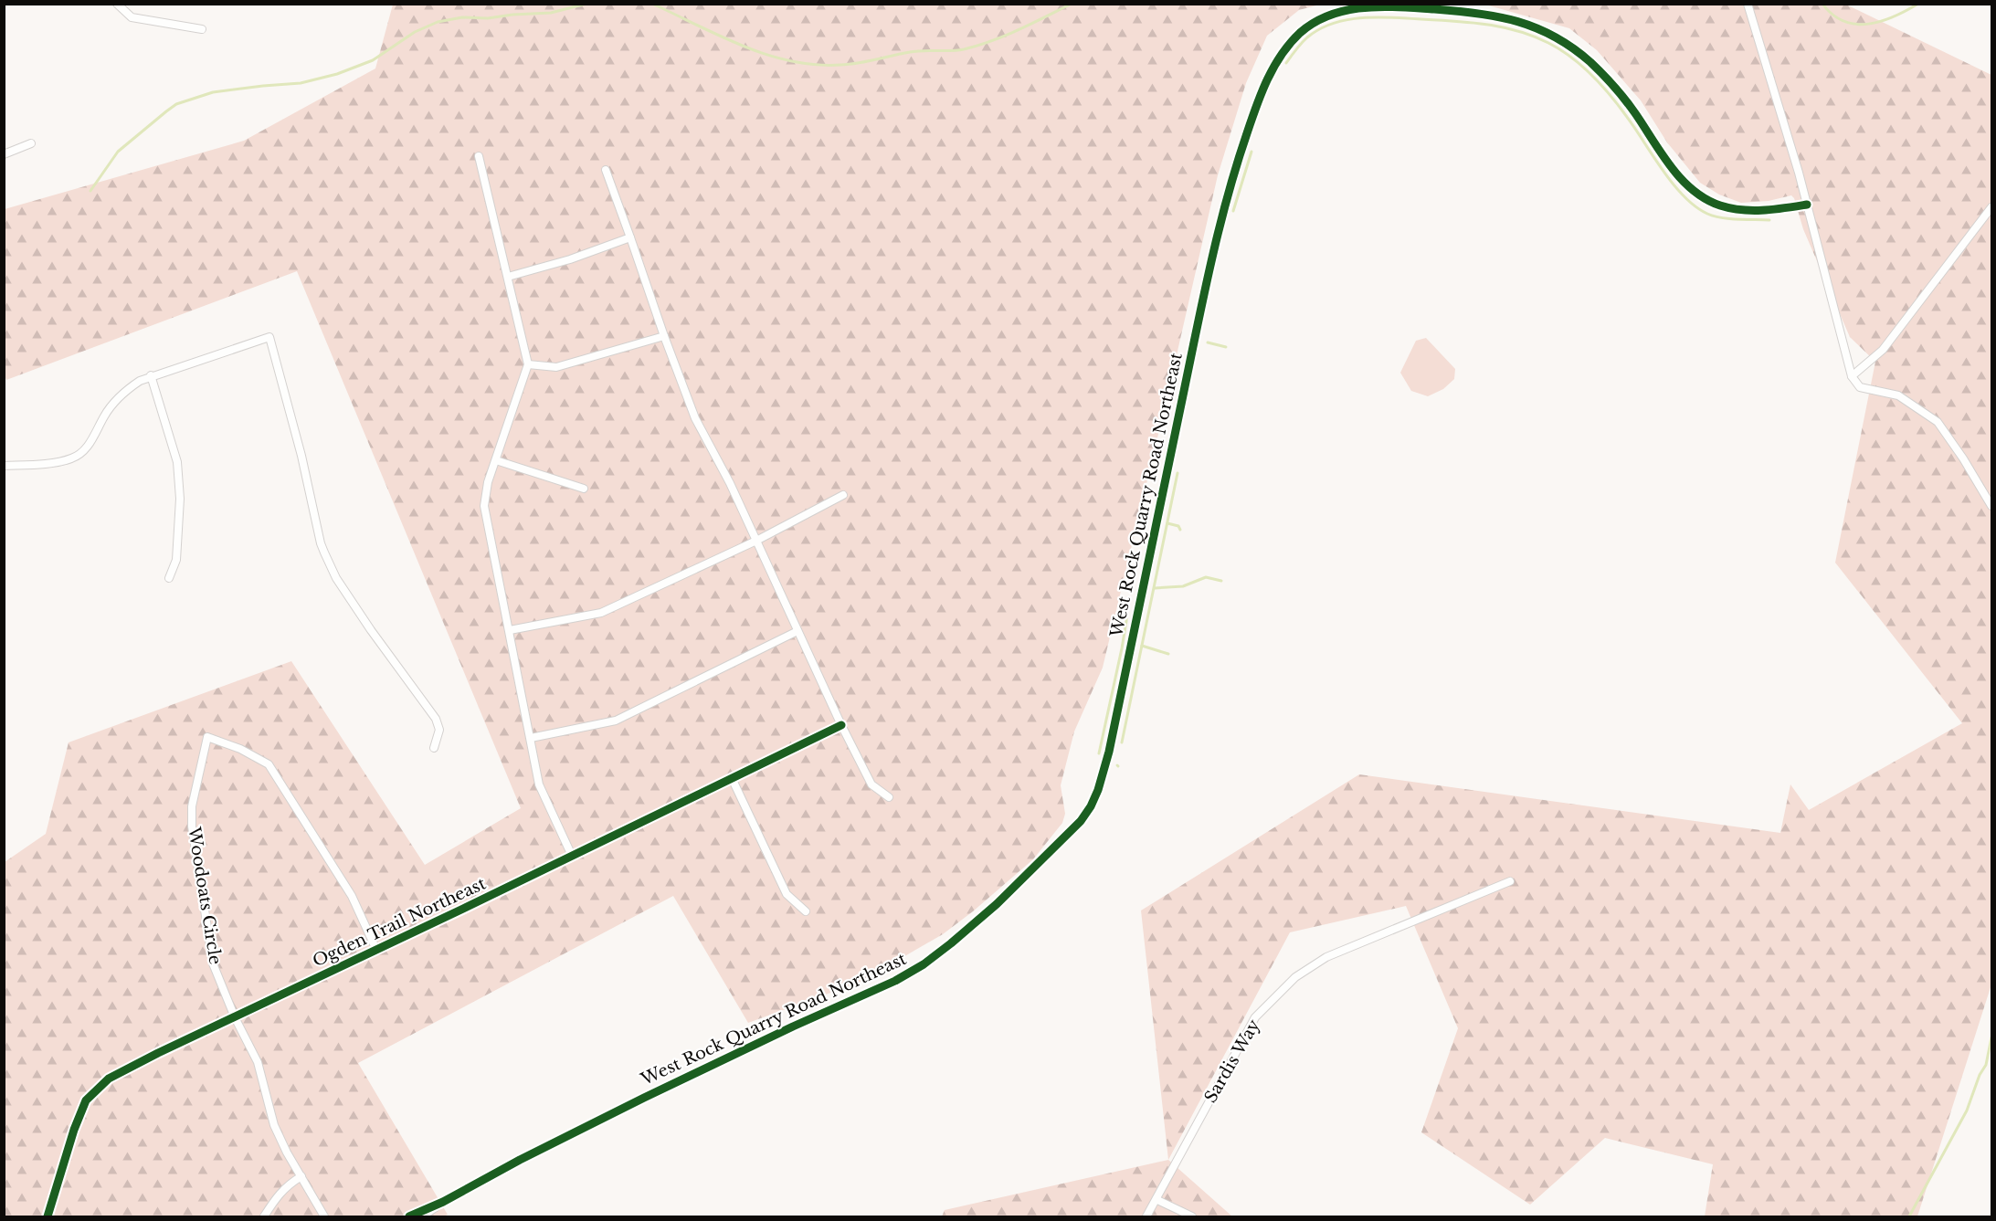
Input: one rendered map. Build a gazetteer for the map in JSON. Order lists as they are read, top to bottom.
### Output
{
  "streets": {
    "street": [
      "West Rock Quarry Road Northeast",
      "Woodoats Circle",
      "Ogden Trail Northeast",
      "Sardis Way"
    ]
  },
  "crossings": [
    ["Woodoats Circle", "Ogden Trail Northeast"]
  ]
}
